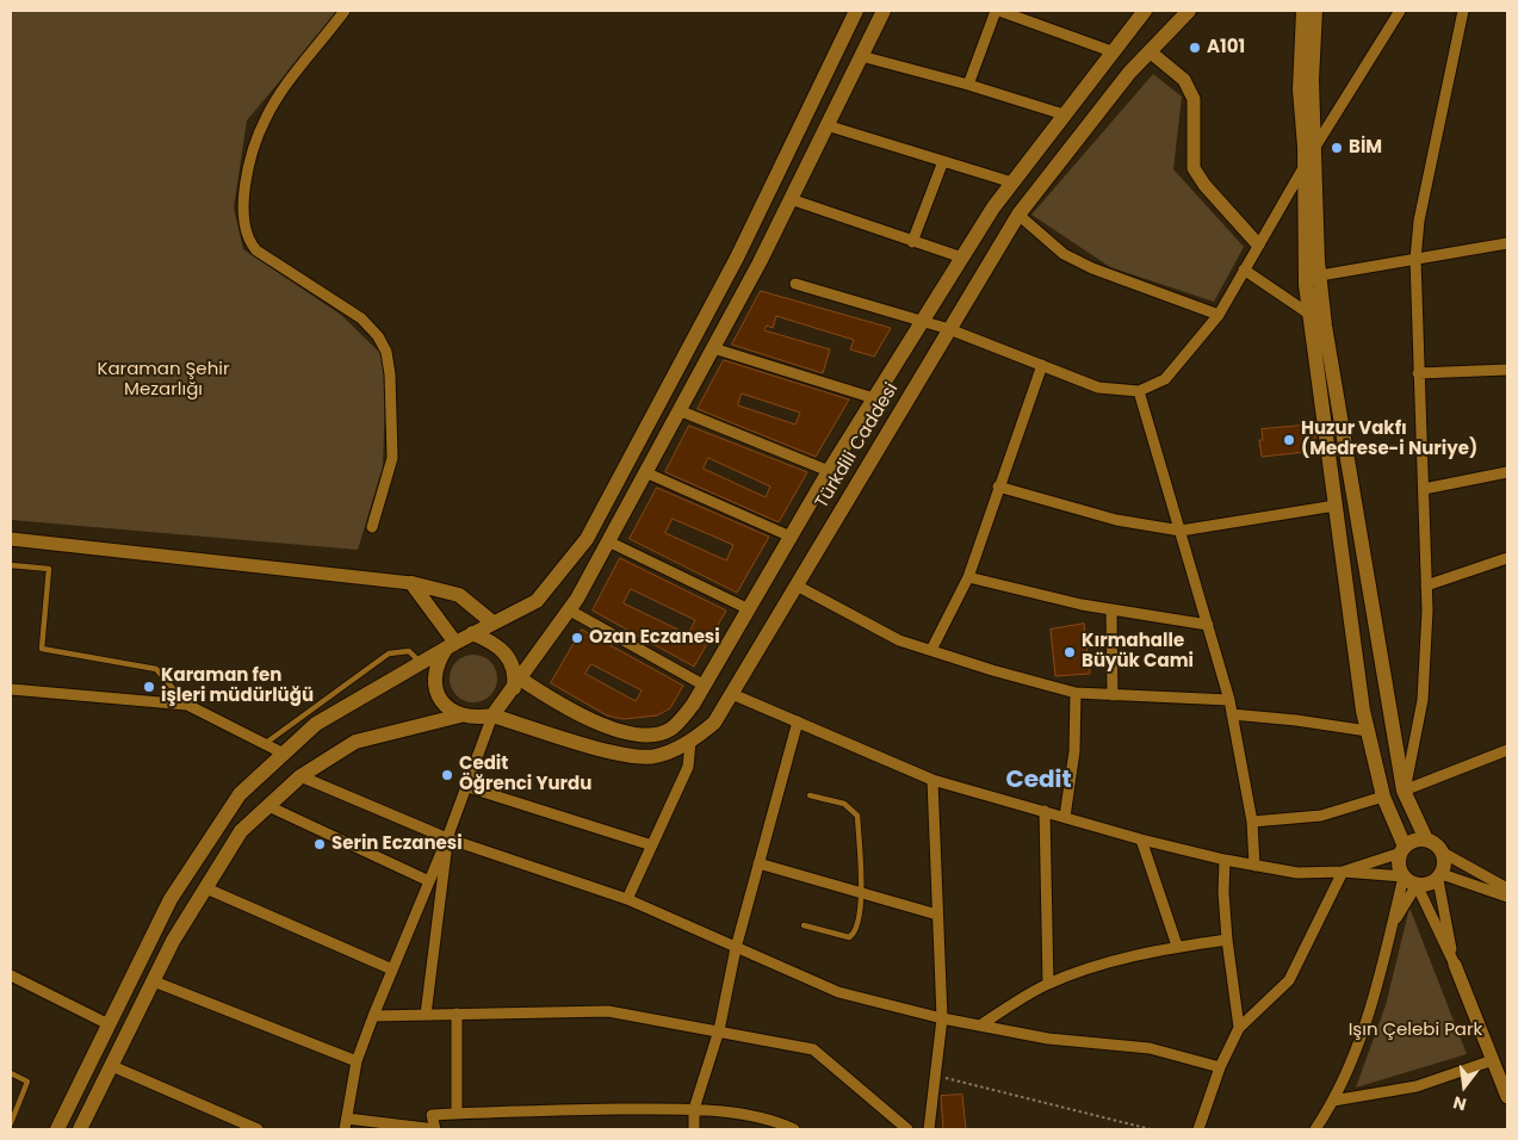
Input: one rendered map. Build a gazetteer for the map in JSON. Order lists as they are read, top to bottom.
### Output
{
  "streets": {
    "main road": ["Türkdili Caddesi"]
  },
  "districts": ["Cedit"],
  "parks": ["Karaman Şehir Mezarlığı", "Işın Çelebi Park"],
  "places": [
    "A101",
    "BİM",
    "Huzur Vakfı (Medrese-i Nuriye)",
    "Ozan Eczanesi",
    "Kırmahalle Büyük Cami",
    "Karaman fen işleri müdürlüğü",
    "Cedit Öğrenci Yurdu",
    "Serin Eczanesi"
  ],
  "north": "bottom"
}
